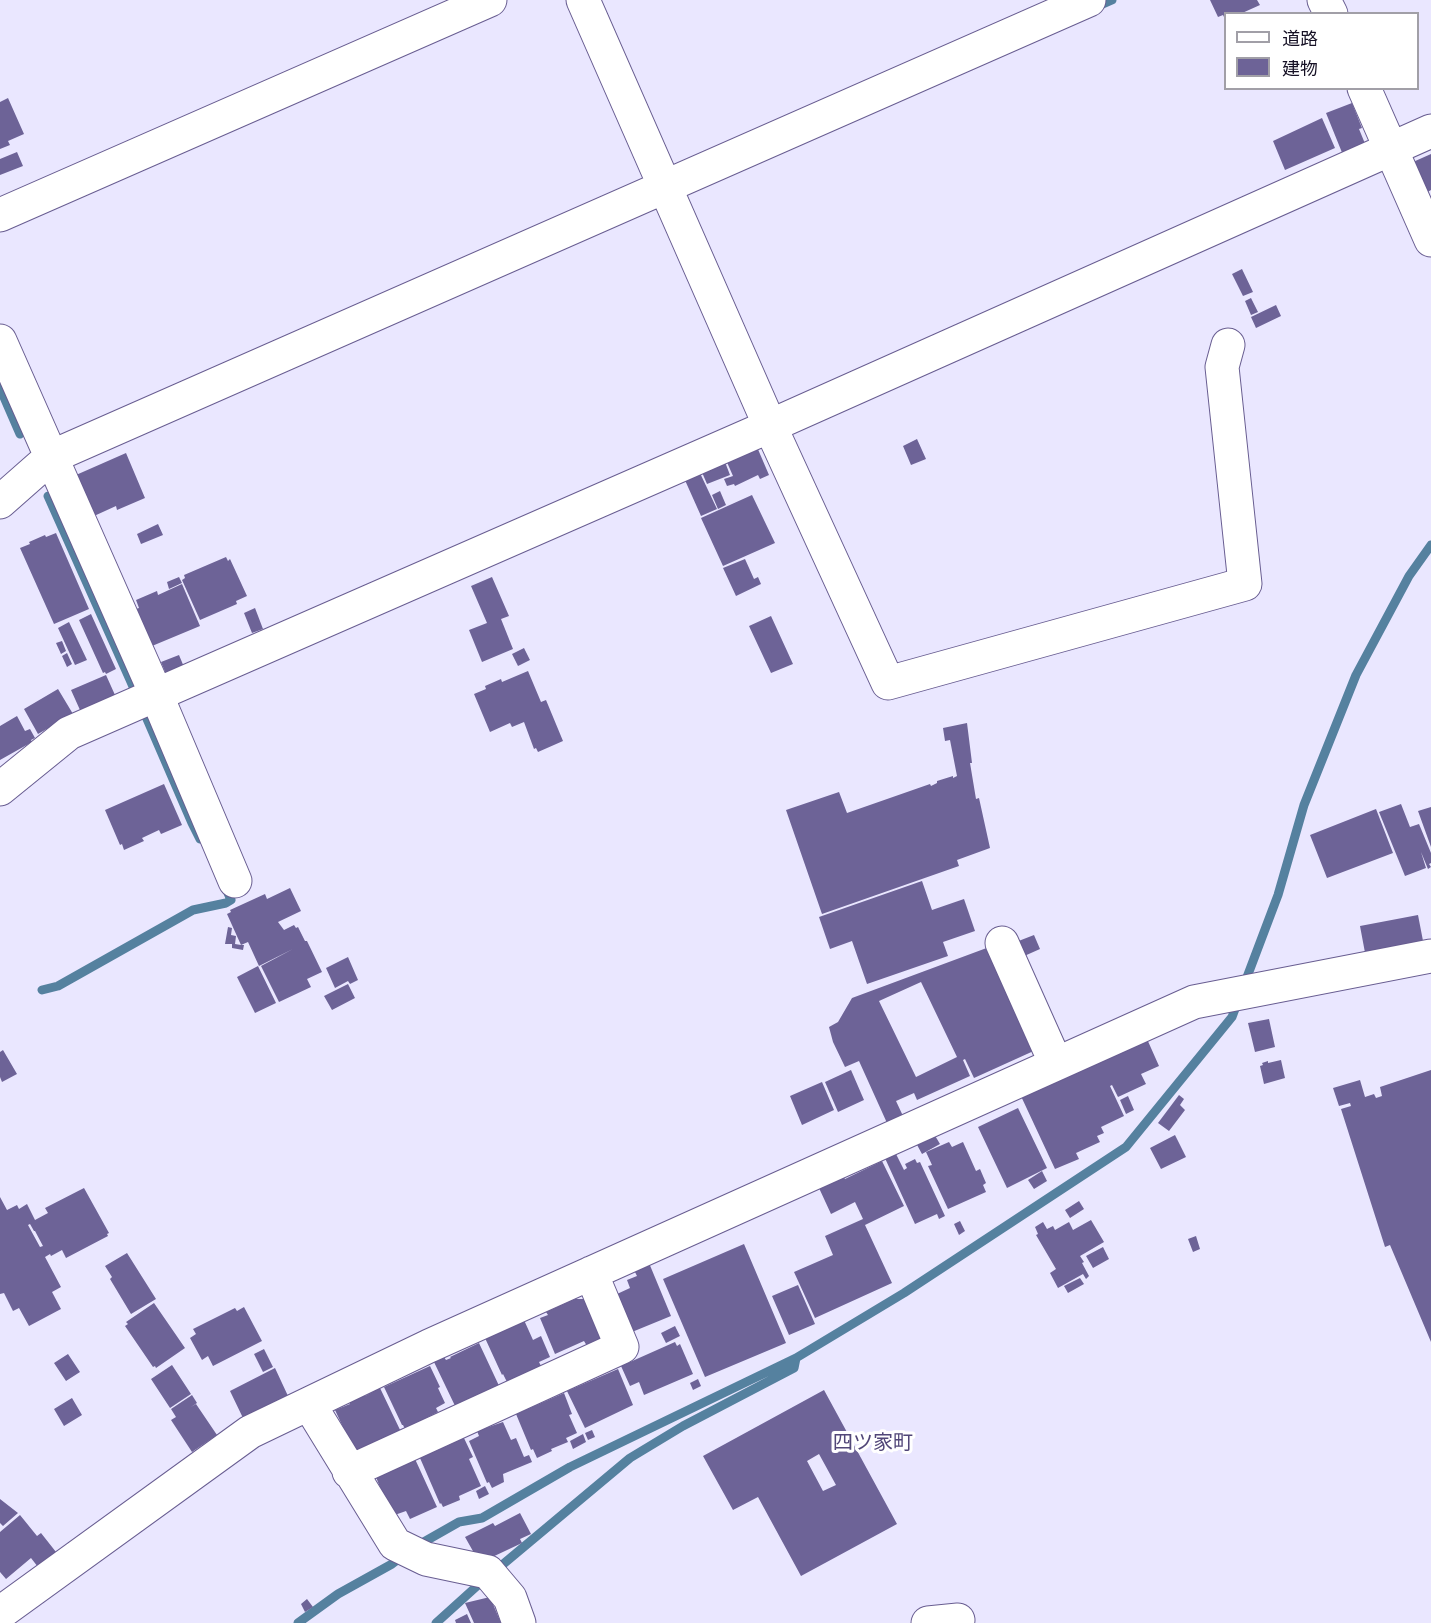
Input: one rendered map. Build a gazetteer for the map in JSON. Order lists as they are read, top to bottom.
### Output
{
  "districts": ["四ツ家町"],
  "legend": ["道路", "建物"]
}
